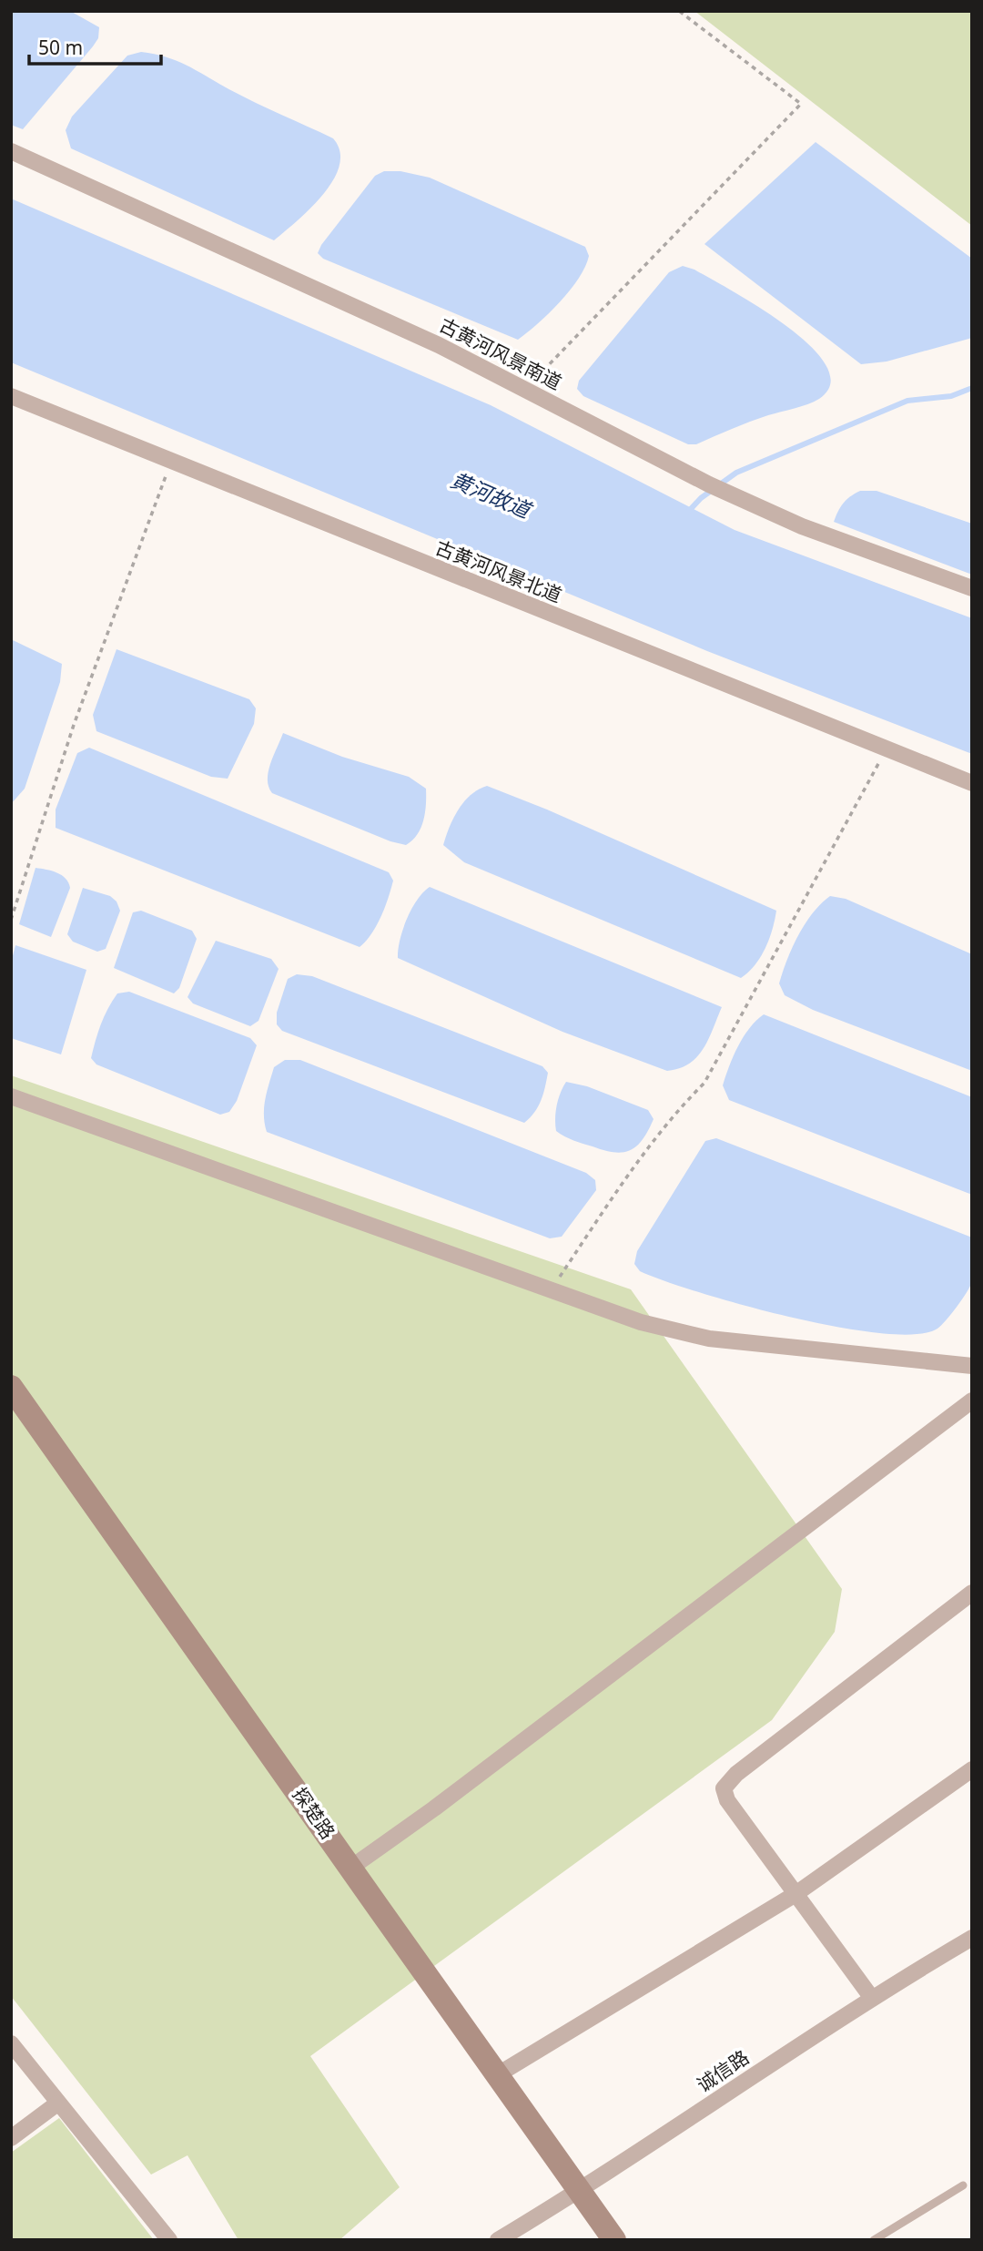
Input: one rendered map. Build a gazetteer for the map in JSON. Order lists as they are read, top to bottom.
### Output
{
  "streets": {
    "main road": ["探楚路"],
    "street": ["古黄河风景南道", "古黄河风景北道", "诚信路"]
  },
  "crossings": [
    ["探楚路", "诚信路"]
  ],
  "water": ["黄河故道"],
  "scale_bar": "50 m"
}
